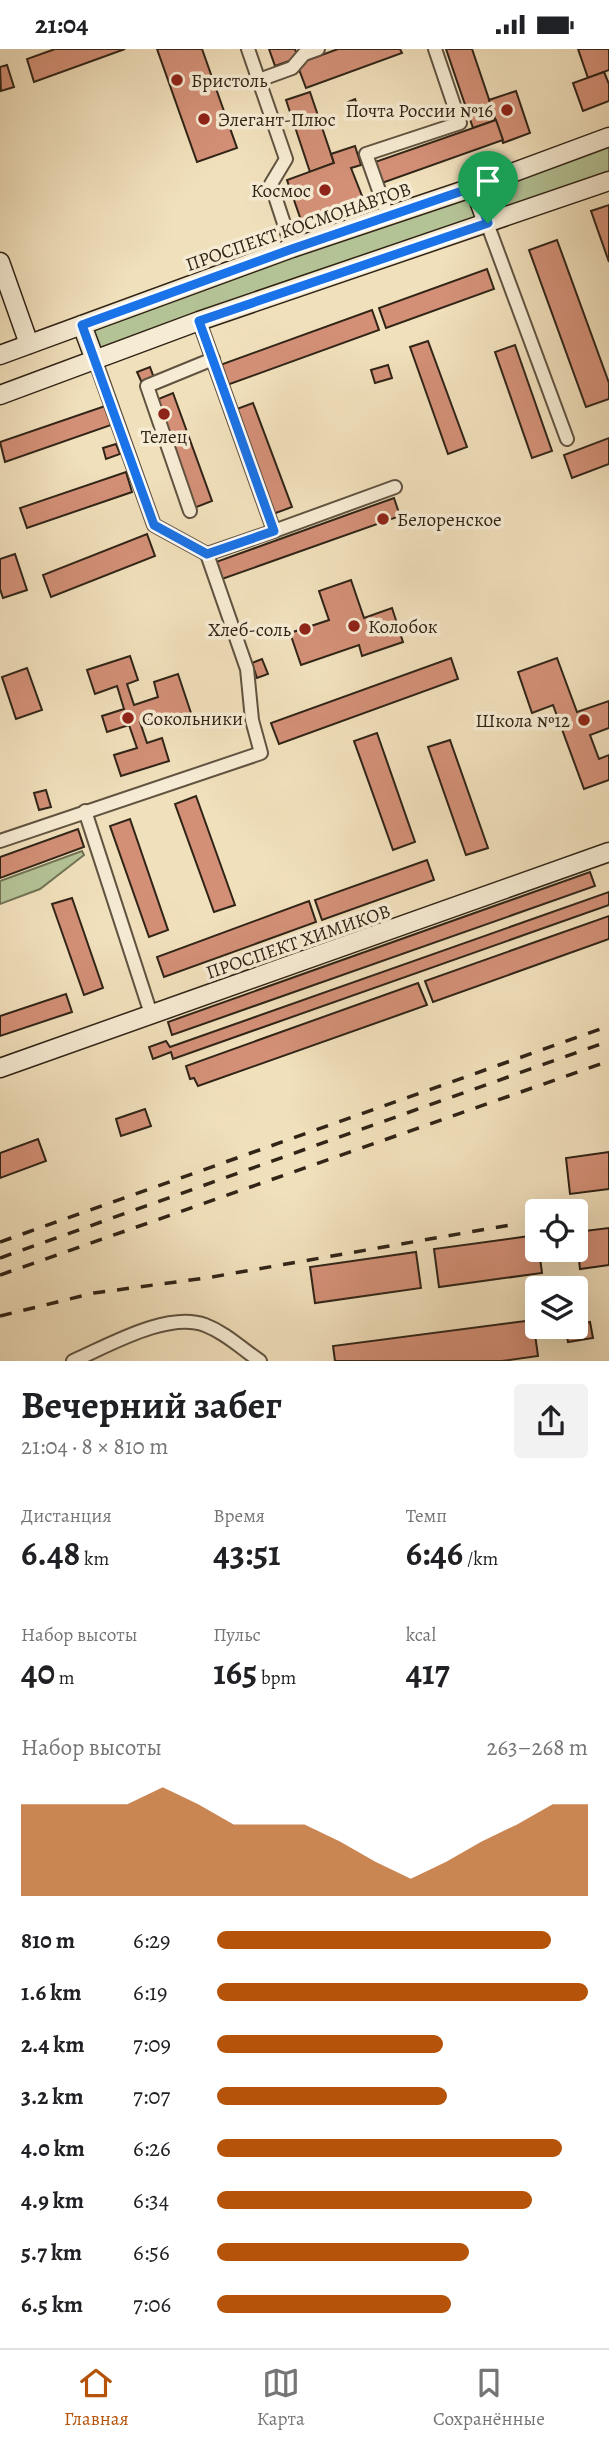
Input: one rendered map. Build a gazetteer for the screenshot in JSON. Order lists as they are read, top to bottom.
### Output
{
  "streets": {
    "main road": ["ПРОСПЕКТ КОСМОНАВТОВ", "ПРОСПЕКТ ХИМИКОВ"]
  },
  "places": [
    "Бристоль",
    "Почта России №16",
    "Элегант-Плюс",
    "Космос",
    "Телец",
    "Белоренское",
    "Колобок",
    "Хлеб-соль",
    "Сокольники",
    "Школа №12"
  ],
  "page": {
    "status": "21:04",
    "heading": ["Вечерний забег", "21:04 · 8 × 810 m"],
    "stats": [
      ["Дистанция", "6.48 km"],
      ["Время", "43:51"],
      ["Темп", "6:46 /km"],
      ["Набор высоты", "40 m"],
      ["Пульс", "165 bpm"],
      ["kcal", "417"]
    ],
    "chart": ["Набор высоты", "263–268 m"],
    "list": [
      {
        "name": "810 m",
        "note": "6:29"
      },
      {
        "name": "1.6 km",
        "note": "6:19"
      },
      {
        "name": "2.4 km",
        "note": "7:09"
      },
      {
        "name": "3.2 km",
        "note": "7:07"
      },
      {
        "name": "4.0 km",
        "note": "6:26"
      },
      {
        "name": "4.9 km",
        "note": "6:34"
      },
      {
        "name": "5.7 km",
        "note": "6:56"
      },
      {
        "name": "6.5 km",
        "note": "7:06"
      }
    ],
    "tabs": ["Главная", "Карта", "Сохранённые"]
  }
}
